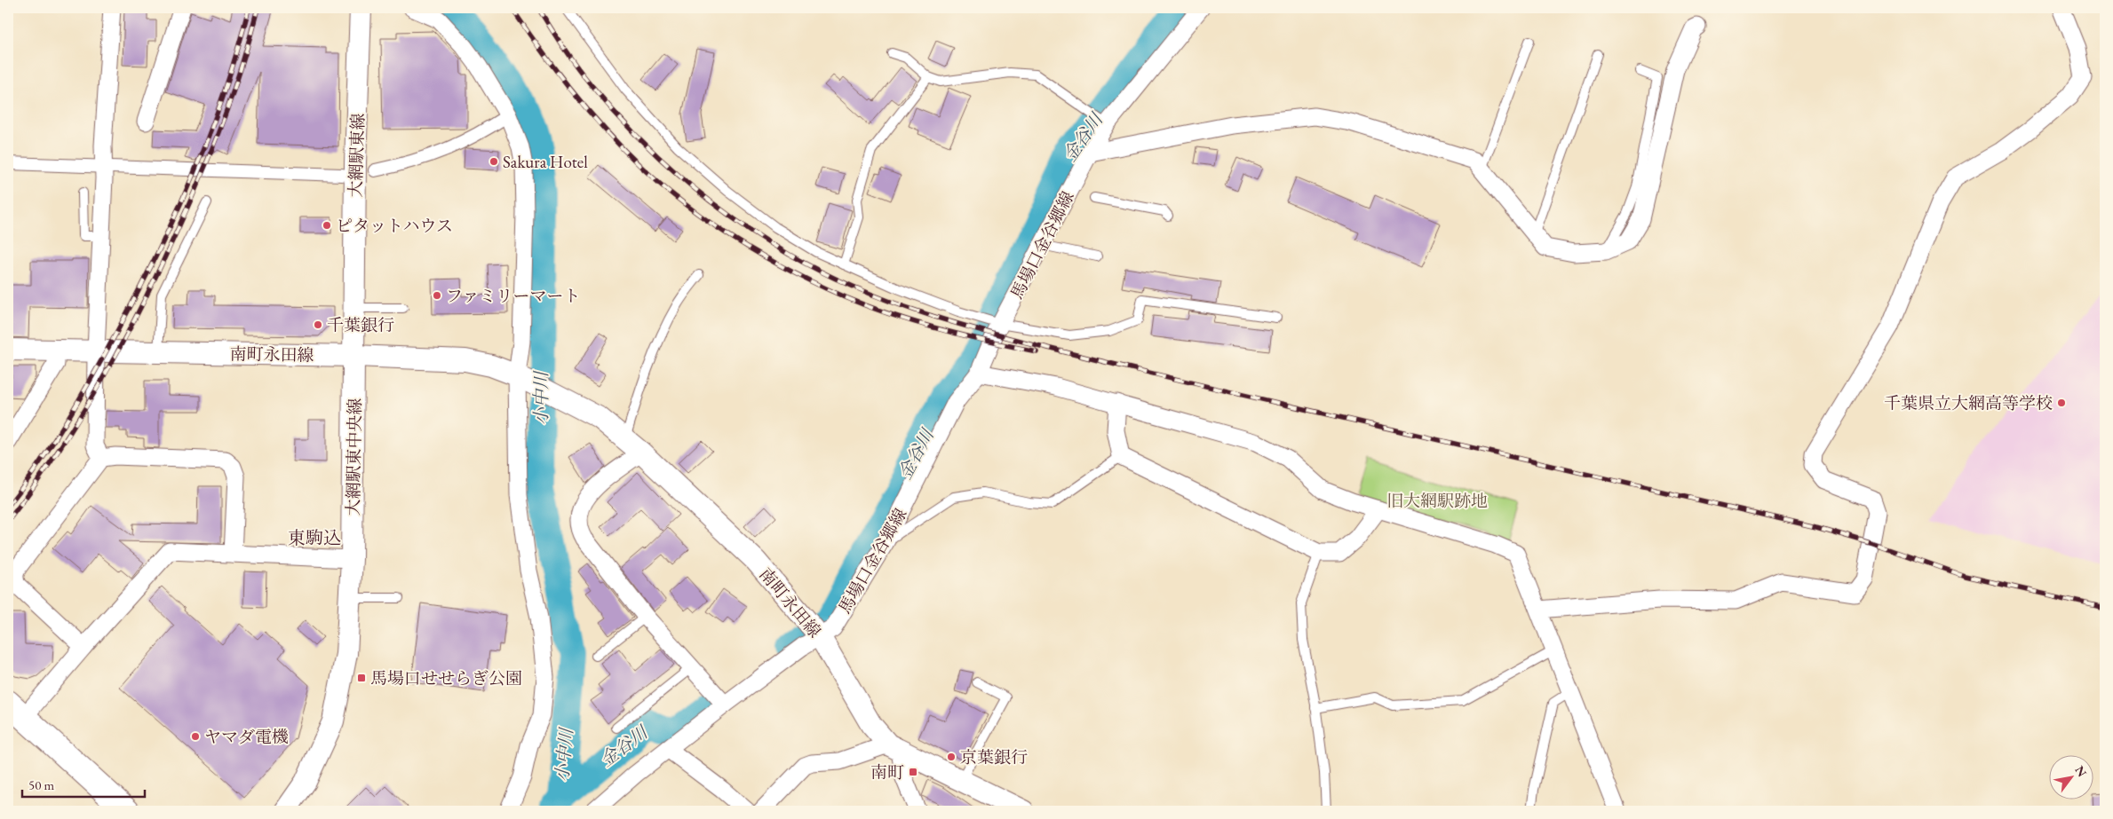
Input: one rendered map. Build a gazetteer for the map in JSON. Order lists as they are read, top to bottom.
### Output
{
  "streets": {
    "street": [
      "大網駅東線",
      "馬場口金谷郷線",
      "南町永田線",
      "大網駅東中央線"
    ]
  },
  "crossings": [
    ["大網駅東線", "南町永田線"],
    ["大網駅東線", "大網駅東中央線"],
    ["馬場口金谷郷線", "南町永田線"],
    ["南町永田線", "大網駅東中央線"]
  ],
  "districts": ["東駒込"],
  "water": ["金谷川", "小中川"],
  "parks": ["旧大網駅跡地"],
  "places": {
    "other": [
      "Sakura Hotel",
      "ピタットハウス",
      "ファミリーマート",
      "千葉銀行",
      "千葉県立大網高等学校",
      "ヤマダ電機",
      "京葉銀行"
    ],
    "transit": ["馬場口せせらぎ公園", "南町"]
  },
  "scale_bar": "50 m",
  "north": "top right"
}
